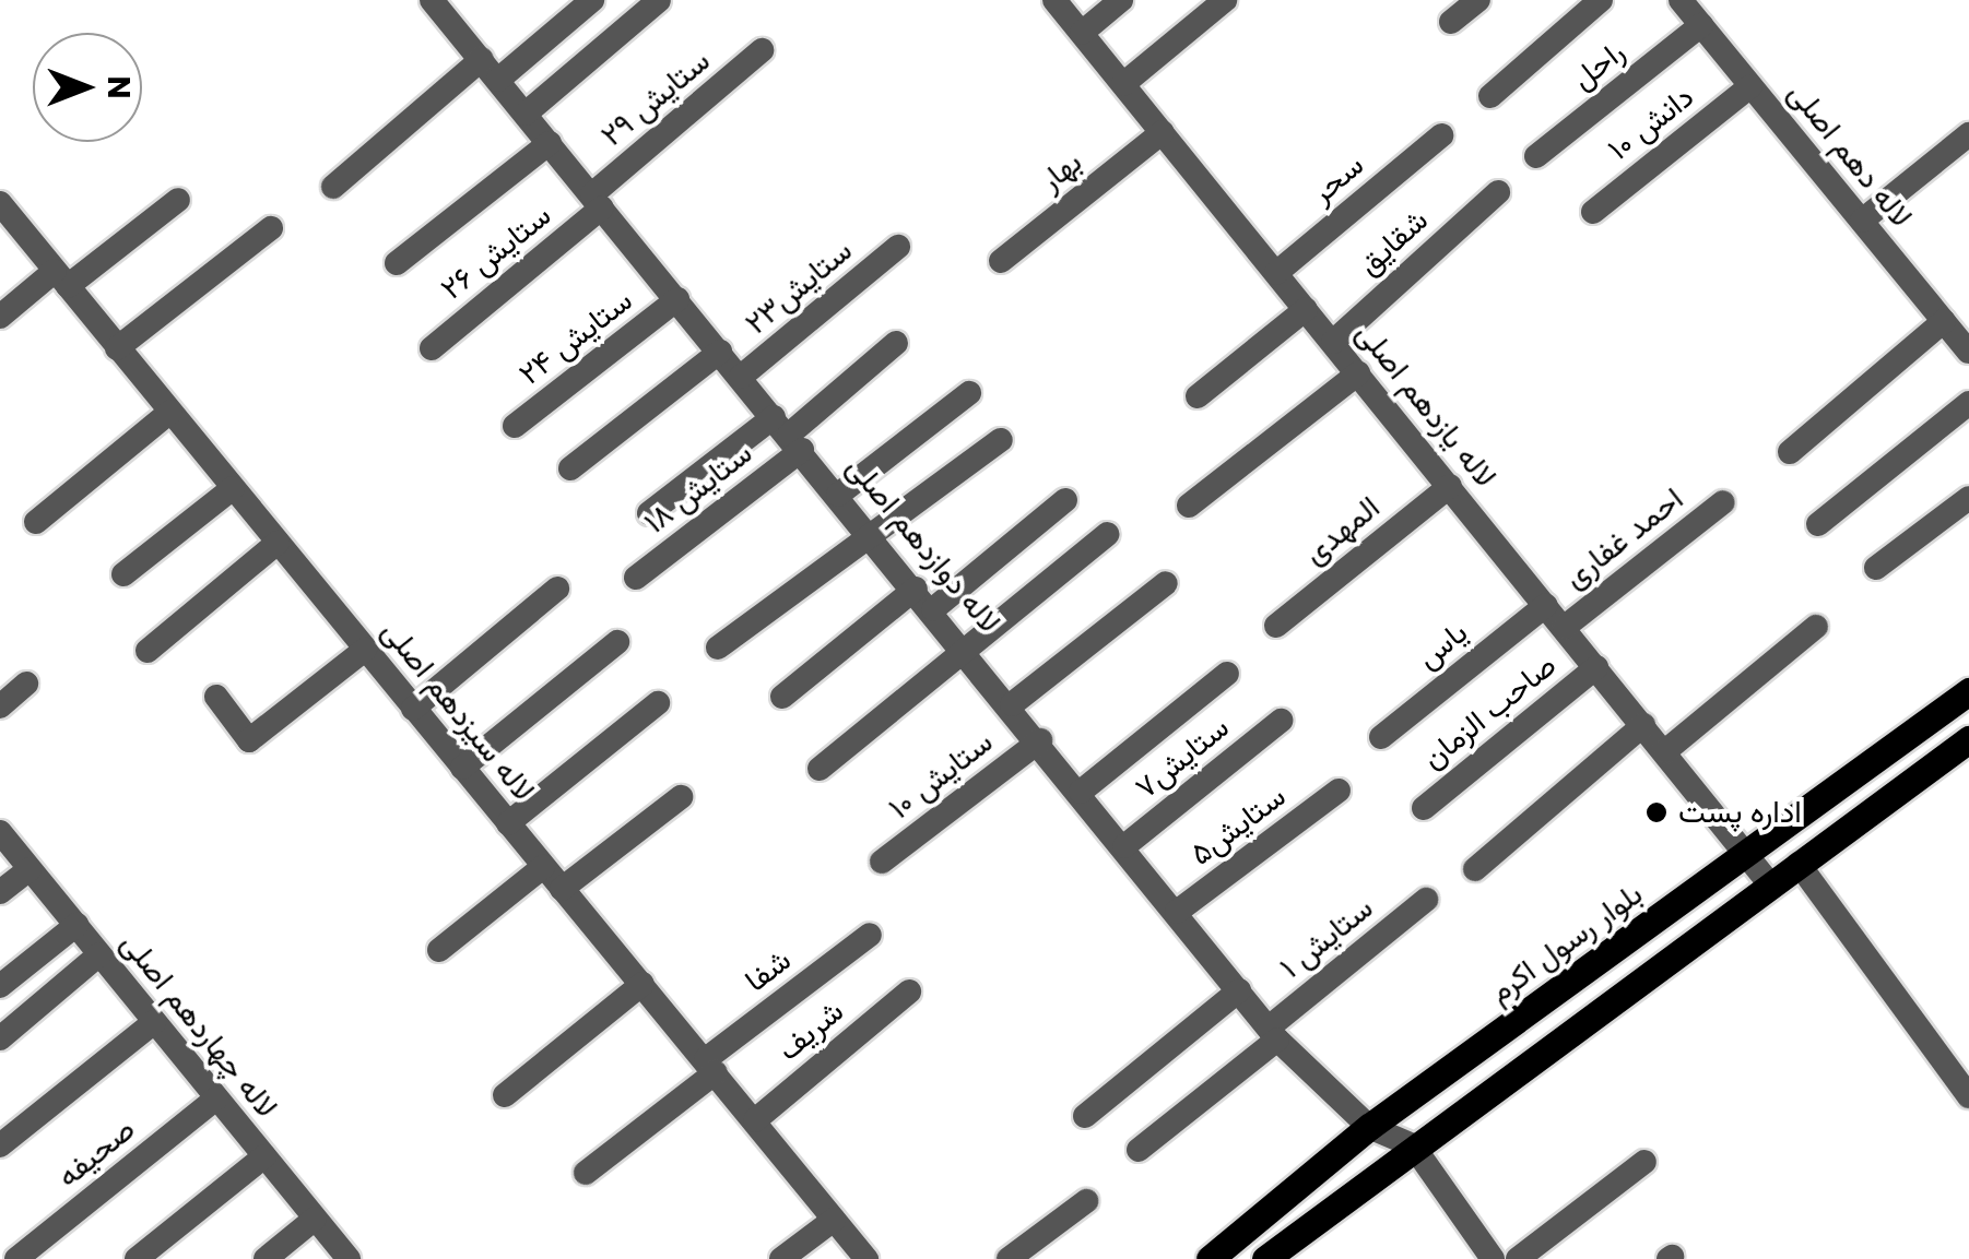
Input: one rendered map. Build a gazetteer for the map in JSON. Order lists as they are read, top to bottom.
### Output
{
  "streets": {
    "main road": ["بلوار رسول اکرم"],
    "street": [
      "راحل",
      "ستایش ۲۹",
      "دانش ۱۰",
      "لاله دهم اصلی",
      "بهار",
      "سحر",
      "شقایق",
      "ستایش ۲۶",
      "ستایش۲۳",
      "ستایش ۲۴",
      "لاله یازدهم اصلی",
      "ستایش ۱۸",
      "المهدی",
      "احمد غفاری",
      "لاله دوازدهم اصلی",
      "یاس",
      "لاله سیزدهم اصلی",
      "صاحب الزمان",
      "ستایش۷",
      "ستایش ۱۰",
      "ستایش۵",
      "ستایش ۱",
      "شفا",
      "لاله چهاردهم اصلی",
      "شریف",
      "صحیفه"
    ]
  },
  "crossings": [
    ["راحل", "لاله دهم اصلی"],
    ["ستایش ۲۹", "ستایش ۲۶"],
    ["ستایش ۲۹", "لاله دوازدهم اصلی"],
    ["دانش ۱۰", "لاله دهم اصلی"],
    ["بهار", "لاله یازدهم اصلی"],
    ["سحر", "لاله یازدهم اصلی"],
    ["شقایق", "لاله یازدهم اصلی"],
    ["ستایش ۲۶", "لاله دوازدهم اصلی"],
    ["ستایش۲۳", "لاله دوازدهم اصلی"],
    ["ستایش ۲۴", "لاله دوازدهم اصلی"],
    ["لاله یازدهم اصلی", "المهدی"],
    ["لاله یازدهم اصلی", "احمد غفاری"],
    ["لاله یازدهم اصلی", "یاس"],
    ["لاله یازدهم اصلی", "صاحب الزمان"],
    ["لاله یازدهم اصلی", "بلوار رسول اکرم"],
    ["ستایش ۱۸", "لاله دوازدهم اصلی"],
    ["لاله دوازدهم اصلی", "ستایش۷"],
    ["لاله دوازدهم اصلی", "ستایش ۱۰"],
    ["لاله دوازدهم اصلی", "ستایش۵"],
    ["لاله دوازدهم اصلی", "ستایش ۱"],
    ["لاله دوازدهم اصلی", "بلوار رسول اکرم"],
    ["لاله سیزدهم اصلی", "شفا"],
    ["لاله سیزدهم اصلی", "شریف"],
    ["لاله چهاردهم اصلی", "صحیفه"]
  ],
  "places": ["اداره پست"],
  "north": "right"
}
